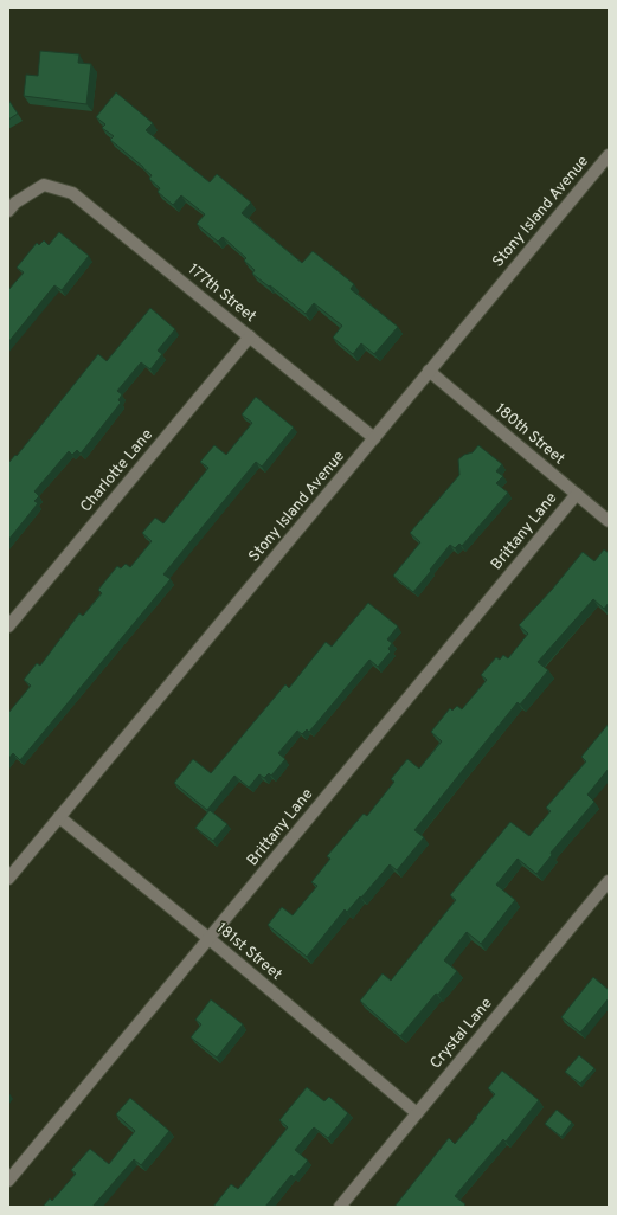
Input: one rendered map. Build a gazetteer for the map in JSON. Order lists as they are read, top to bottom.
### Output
{
  "streets": {
    "street": [
      "Stony Island Avenue",
      "177th Street",
      "180th Street",
      "Charlotte Lane",
      "Brittany Lane",
      "181st Street",
      "Crystal Lane"
    ]
  },
  "crossings": [
    ["Stony Island Avenue", "177th Street"],
    ["Stony Island Avenue", "180th Street"],
    ["Stony Island Avenue", "181st Street"],
    ["177th Street", "Charlotte Lane"],
    ["180th Street", "Brittany Lane"],
    ["Brittany Lane", "181st Street"],
    ["181st Street", "Crystal Lane"]
  ]
}
